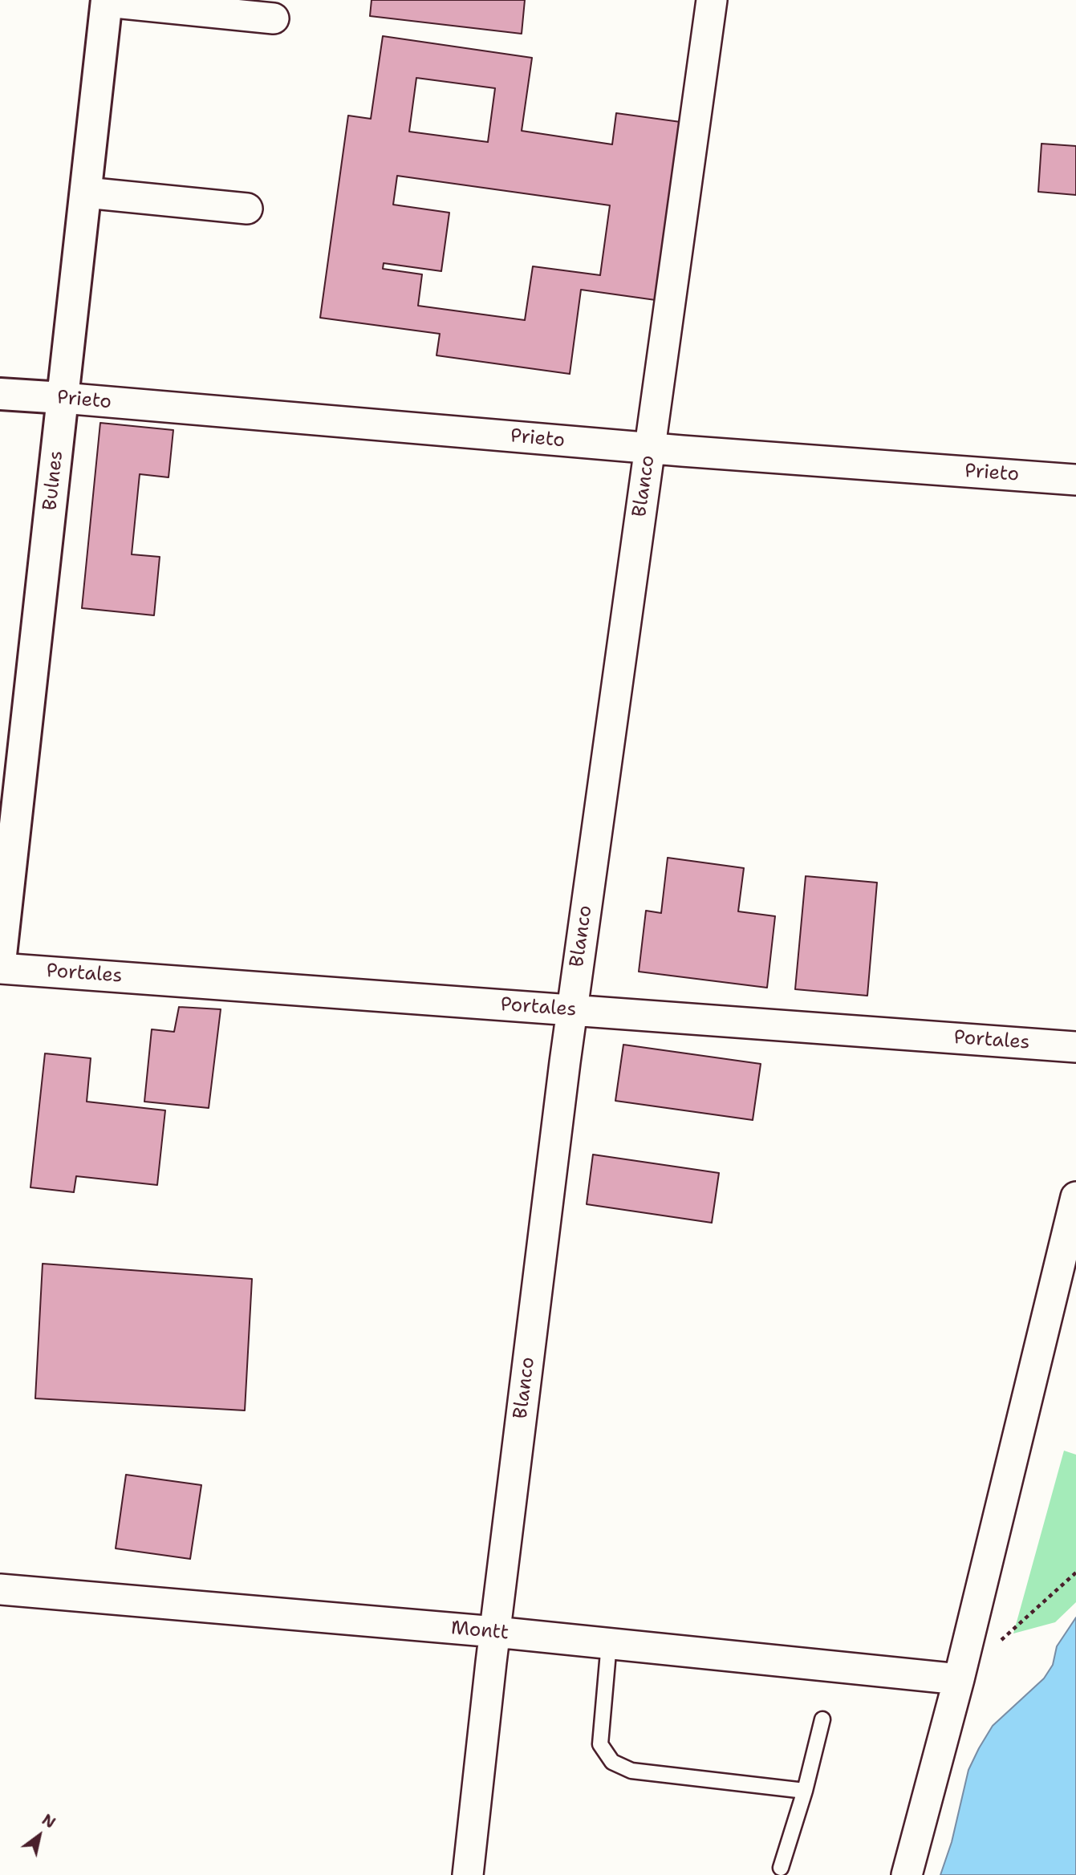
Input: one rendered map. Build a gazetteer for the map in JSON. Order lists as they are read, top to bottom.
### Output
{
  "streets": {
    "street": [
      "Prieto",
      "Bulnes",
      "Blanco",
      "Portales",
      "Montt"
    ]
  },
  "crossings": [
    ["Prieto", "Bulnes"],
    ["Prieto", "Blanco"],
    ["Blanco", "Portales"],
    ["Blanco", "Montt"]
  ],
  "north": "top right"
}
